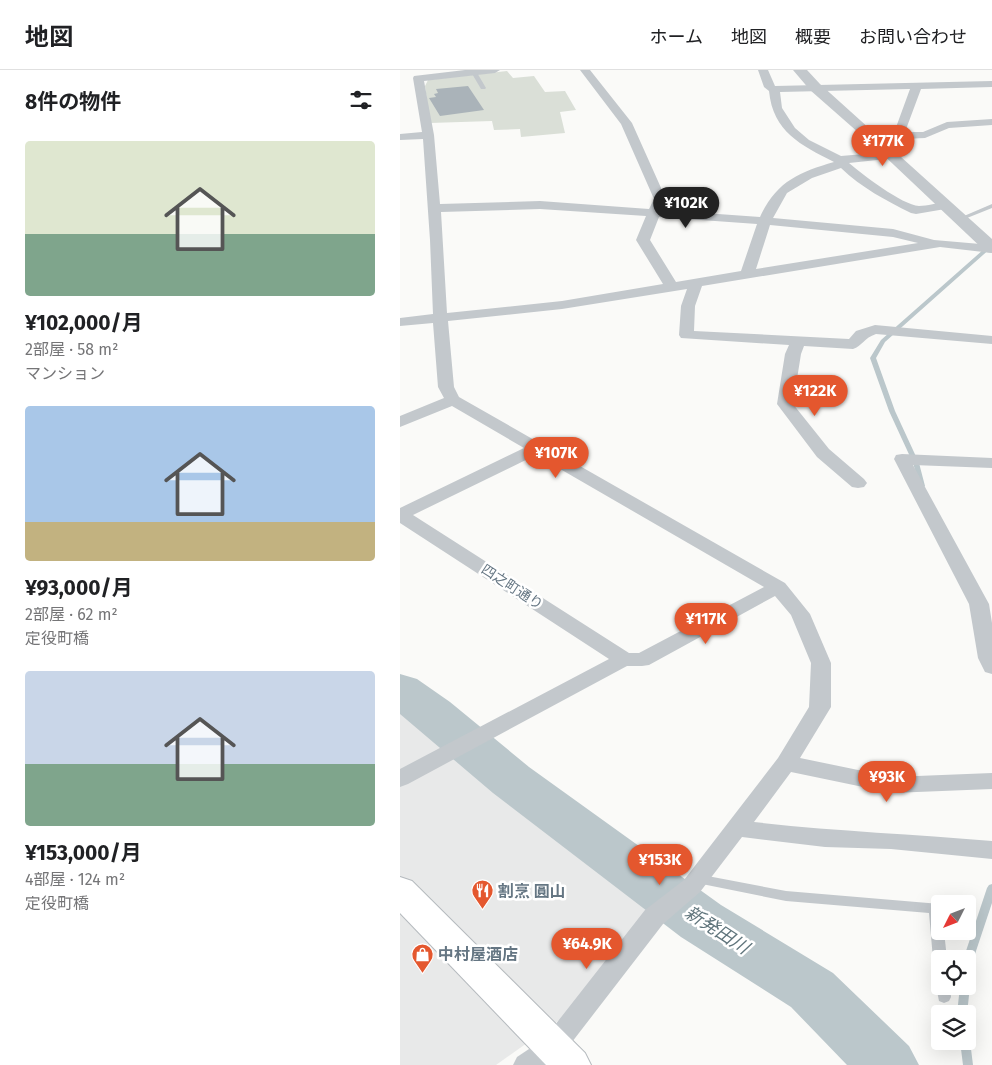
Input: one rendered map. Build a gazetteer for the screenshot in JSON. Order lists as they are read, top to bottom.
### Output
{
  "streets": {
    "street": ["四之町通り"]
  },
  "water": ["新発田川"],
  "places": {
    "restaurant": ["割烹 圓山"],
    "shop": ["中村屋酒店"]
  },
  "north": "bottom left",
  "page": {
    "header": "地図",
    "nav": [
      "ホーム",
      "地図",
      "概要",
      "お問い合わせ"
    ],
    "heading": "8件の物件",
    "price": [
      "¥177K",
      "¥102K",
      "¥122K",
      "¥107K",
      "¥117K",
      "¥93K",
      "¥153K",
      "¥64.9K"
    ],
    "list": [
      {
        "name": "¥102,000/月",
        "note": "2部屋 · 58 m² · マンション"
      },
      {
        "name": "¥93,000/月",
        "note": "2部屋 · 62 m² · 定役町橋"
      },
      {
        "name": "¥153,000/月",
        "note": "4部屋 · 124 m² · 定役町橋"
      }
    ]
  }
}
